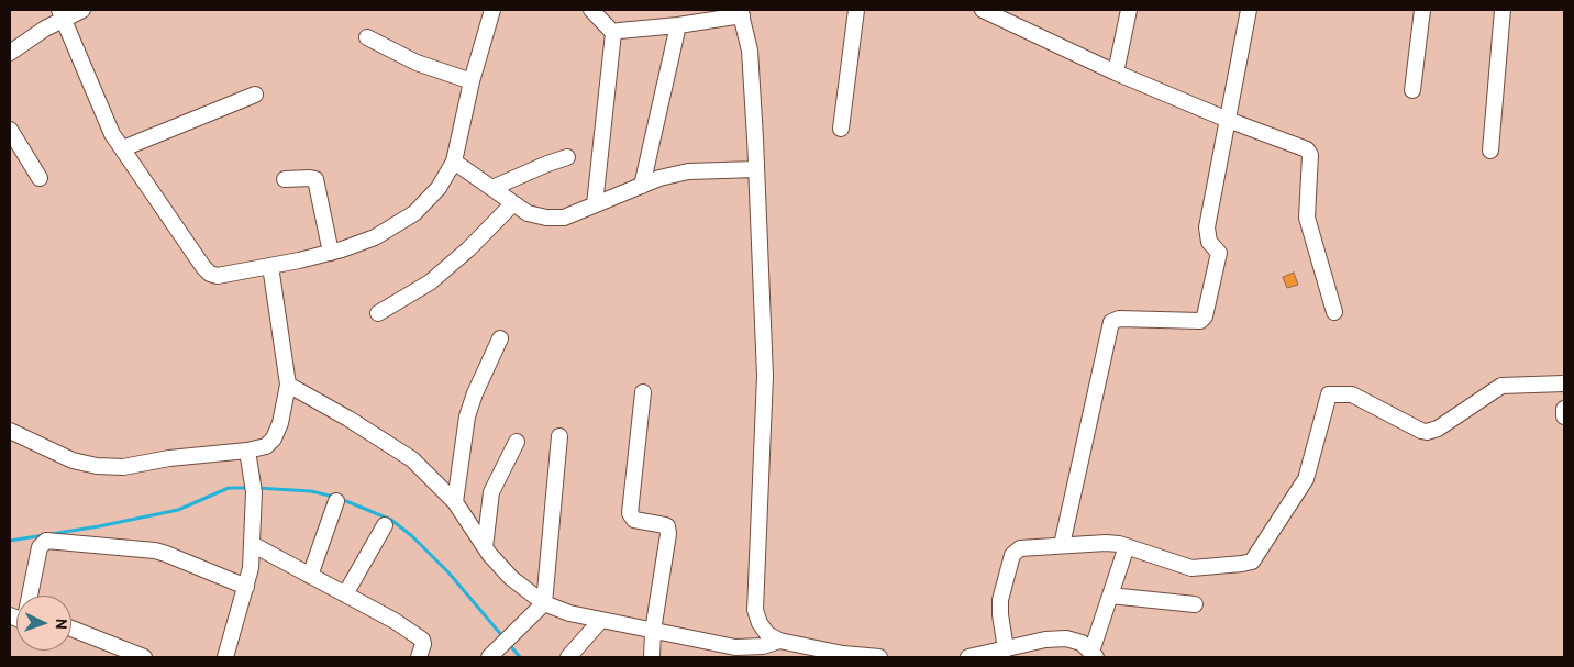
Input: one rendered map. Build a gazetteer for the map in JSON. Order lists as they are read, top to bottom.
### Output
{
  "north": "right"
}
